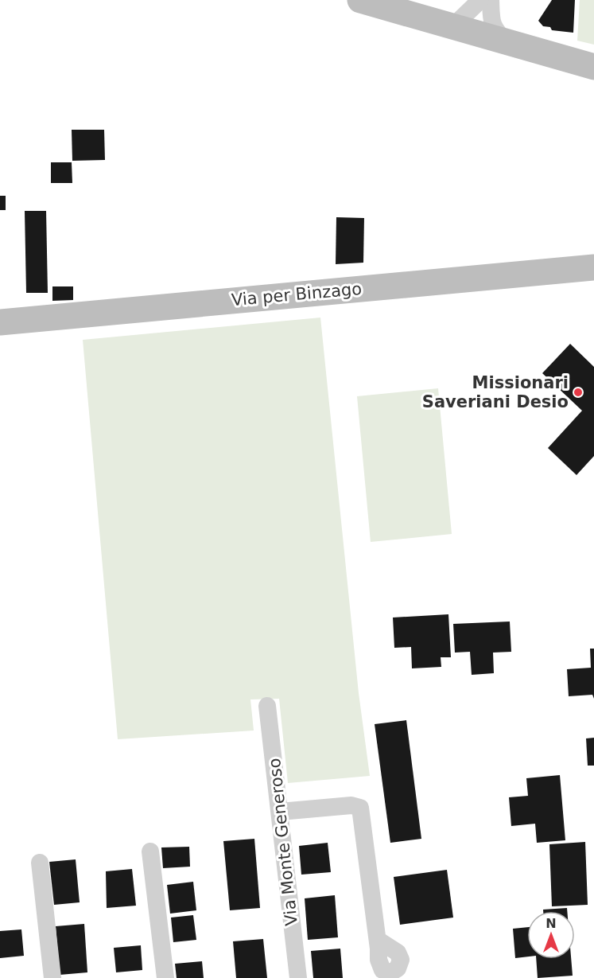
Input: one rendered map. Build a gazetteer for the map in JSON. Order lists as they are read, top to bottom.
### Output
{
  "streets": {
    "main road": ["Via per Binzago"],
    "street": ["Via Monte Generoso"]
  },
  "places": ["Missionari Saveriani Desio"],
  "north": "top"
}
